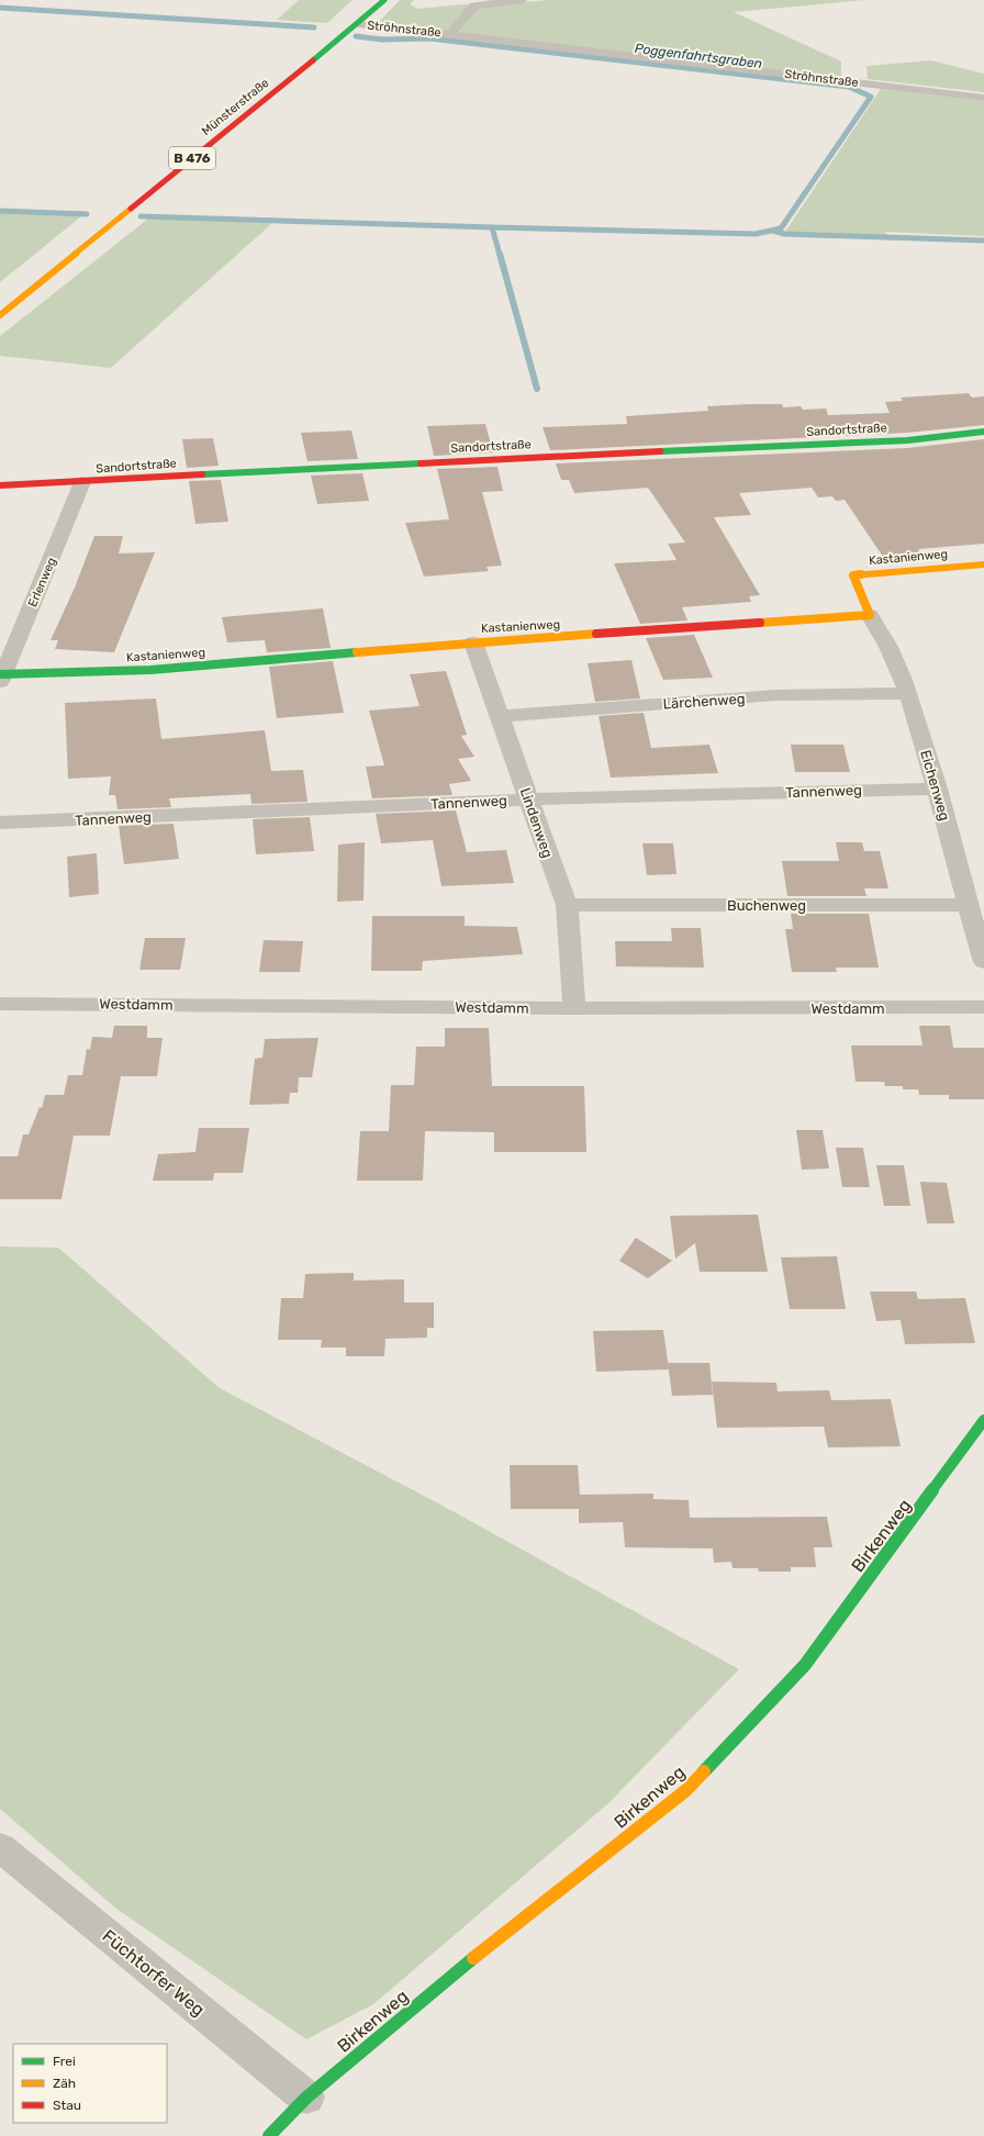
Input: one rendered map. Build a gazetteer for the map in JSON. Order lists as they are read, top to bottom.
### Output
{
  "streets": {
    "street": [
      "Ströhnstraße",
      "Münsterstraße",
      "B 476",
      "Sandortstraße",
      "Kastanienweg",
      "Erlenweg",
      "Lärchenweg",
      "Eichenweg",
      "Tannenweg",
      "Lindenweg",
      "Buchenweg",
      "Westdamm",
      "Birkenweg",
      "Füchtorfer Weg"
    ]
  },
  "crossings": [
    ["Ströhnstraße", "Münsterstraße"],
    ["Sandortstraße", "Erlenweg"],
    ["Kastanienweg", "Erlenweg"],
    ["Kastanienweg", "Eichenweg"],
    ["Kastanienweg", "Lindenweg"],
    ["Lärchenweg", "Eichenweg"],
    ["Lärchenweg", "Lindenweg"],
    ["Eichenweg", "Tannenweg"],
    ["Eichenweg", "Buchenweg"],
    ["Tannenweg", "Lindenweg"],
    ["Lindenweg", "Buchenweg"],
    ["Lindenweg", "Westdamm"],
    ["Birkenweg", "Füchtorfer Weg"]
  ],
  "water": ["Poggenfahrtsgraben"],
  "legend": ["Frei", "Zäh", "Stau"]
}
